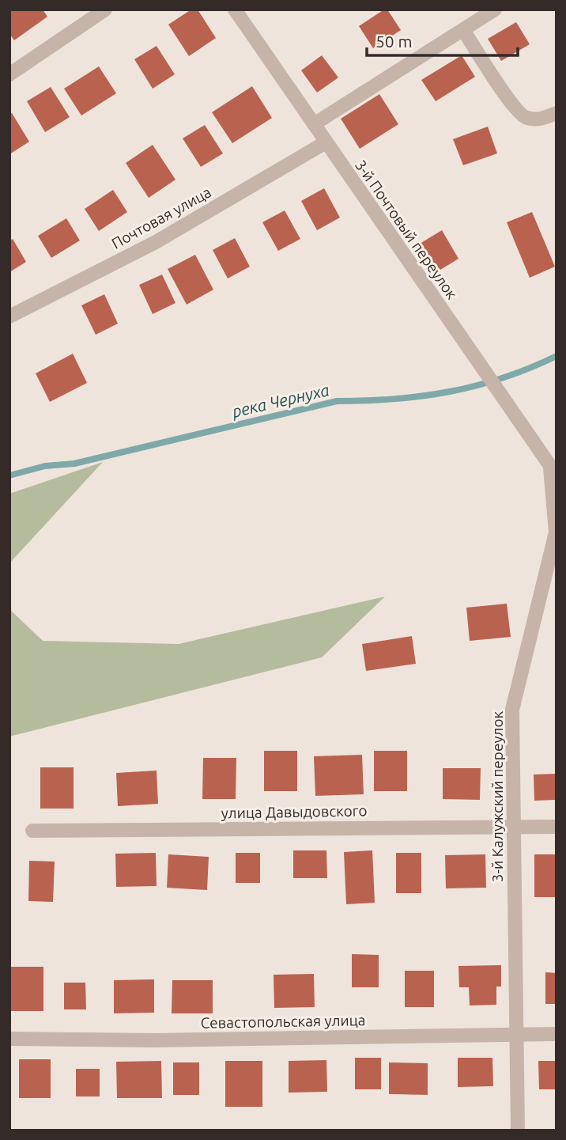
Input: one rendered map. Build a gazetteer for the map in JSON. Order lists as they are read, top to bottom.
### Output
{
  "streets": {
    "street": [
      "Почтовая улица",
      "3-й Почтовый переулок",
      "3-й Калужский переулок",
      "улица Давыдовского",
      "Севастопольская улица"
    ]
  },
  "crossings": [
    ["Почтовая улица", "3-й Почтовый переулок"],
    ["3-й Почтовый переулок", "3-й Калужский переулок"],
    ["3-й Калужский переулок", "улица Давыдовского"],
    ["3-й Калужский переулок", "Севастопольская улица"]
  ],
  "water": ["река Чернуха"],
  "scale_bar": "50 m"
}
